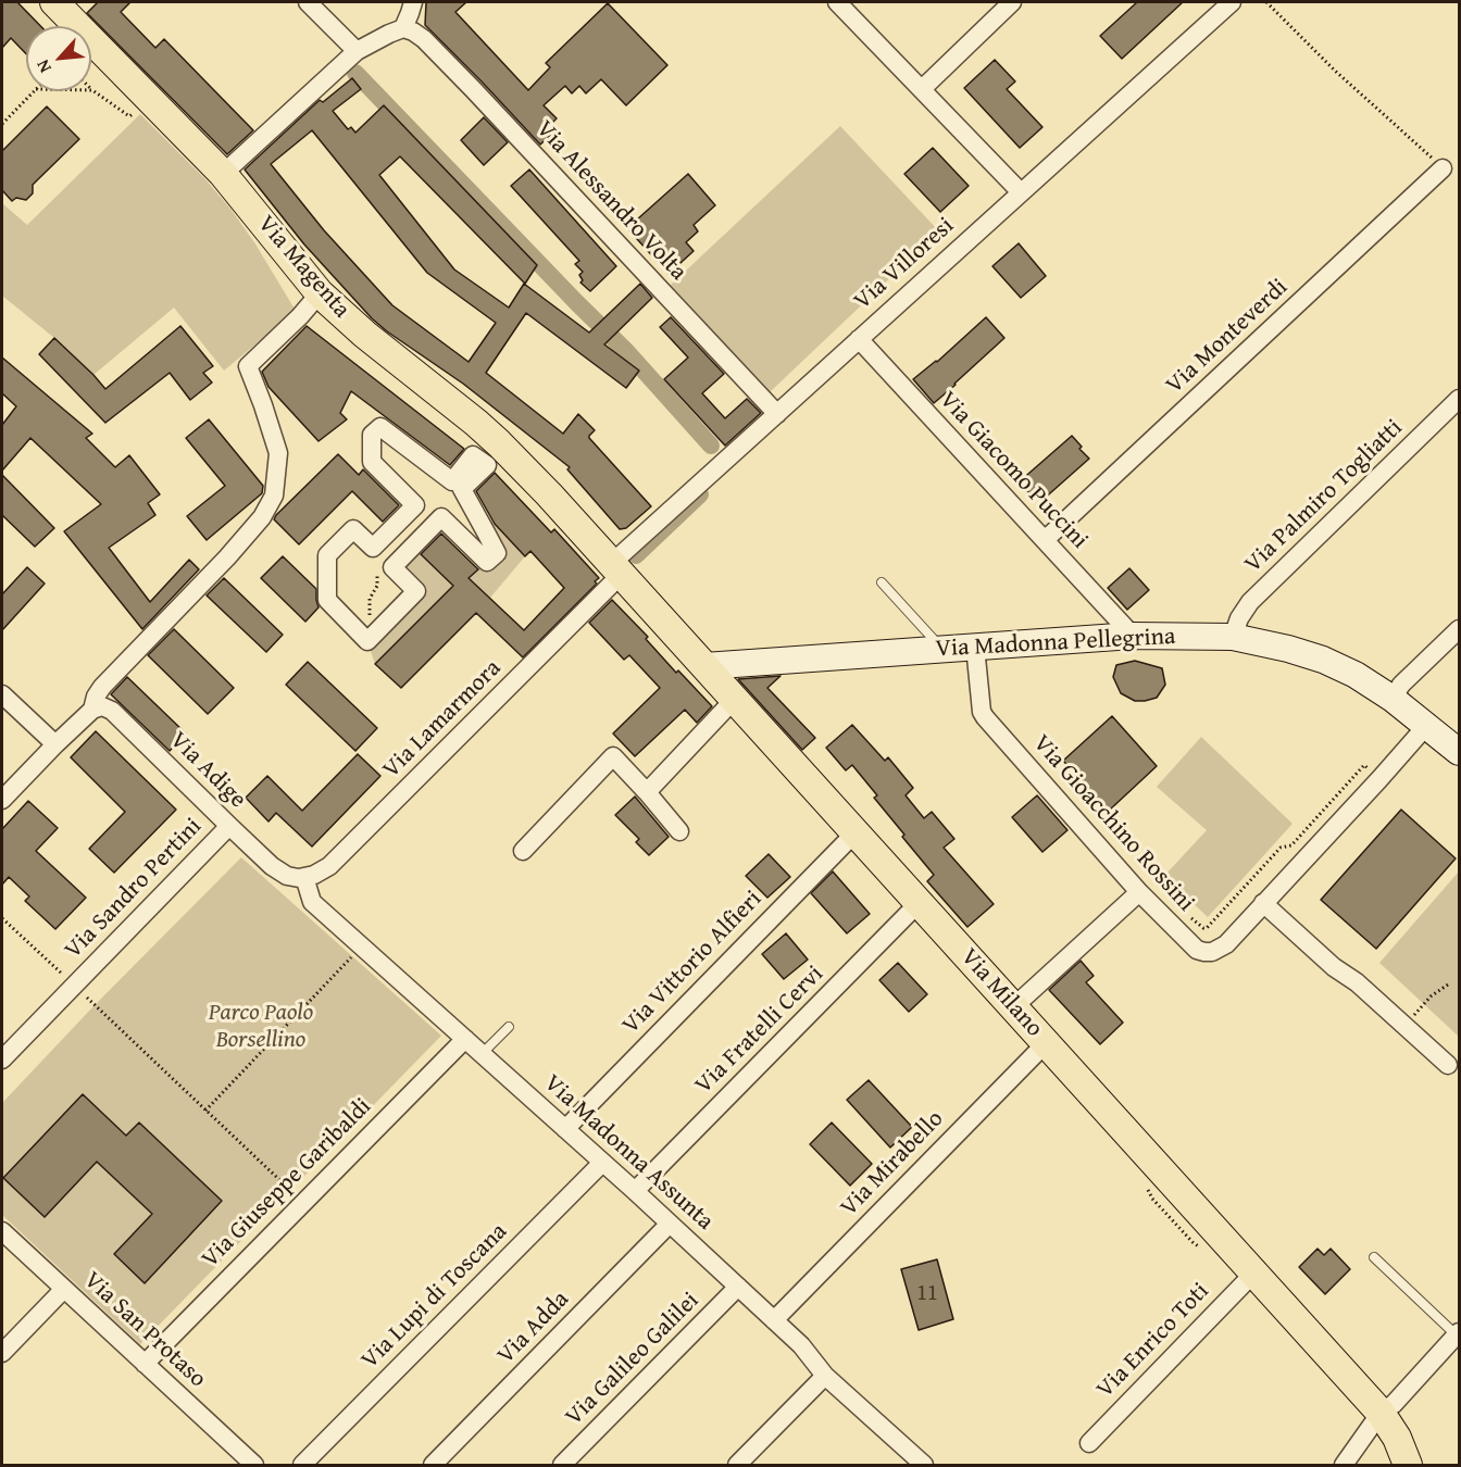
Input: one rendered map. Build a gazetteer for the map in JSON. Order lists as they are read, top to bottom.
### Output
{
  "streets": {
    "main road": ["Via Magenta", "Via Milano"],
    "street": [
      "Via Alessandro Volta",
      "Via Villoresi",
      "Via Monteverdi",
      "Via Giacomo Puccini",
      "Via Palmiro Togliatti",
      "Via Madonna Pellegrina",
      "Via Lamarmora",
      "Via Adige",
      "Via Gioacchino Rossini",
      "Via Sandro Pertini",
      "Via Vittorio Alfieri",
      "Via Fratelli Cervi",
      "Via Madonna Assunta",
      "Via Mirabello",
      "Via Giuseppe Garibaldi",
      "Via Lupi di Toscana",
      "Via Adda",
      "Via San Protaso",
      "Via Enrico Toti",
      "Via Galileo Galilei"
    ]
  },
  "crossings": [
    ["Via Alessandro Volta", "Via Villoresi"],
    ["Via Villoresi", "Via Magenta"],
    ["Via Villoresi", "Via Giacomo Puccini"],
    ["Via Villoresi", "Via Lamarmora"],
    ["Via Villoresi", "Via Milano"],
    ["Via Magenta", "Via Lamarmora"],
    ["Via Magenta", "Via Milano"],
    ["Via Monteverdi", "Via Giacomo Puccini"],
    ["Via Giacomo Puccini", "Via Madonna Pellegrina"],
    ["Via Palmiro Togliatti", "Via Madonna Pellegrina"],
    ["Via Madonna Pellegrina", "Via Gioacchino Rossini"],
    ["Via Madonna Pellegrina", "Via Milano"],
    ["Via Lamarmora", "Via Adige"],
    ["Via Lamarmora", "Via Milano"],
    ["Via Lamarmora", "Via Madonna Assunta"],
    ["Via Adige", "Via Sandro Pertini"],
    ["Via Adige", "Via Madonna Assunta"],
    ["Via Vittorio Alfieri", "Via Milano"],
    ["Via Vittorio Alfieri", "Via Madonna Assunta"],
    ["Via Milano", "Via Fratelli Cervi"],
    ["Via Milano", "Via Mirabello"],
    ["Via Milano", "Via Enrico Toti"],
    ["Via Fratelli Cervi", "Via Madonna Assunta"],
    ["Via Madonna Assunta", "Via Mirabello"],
    ["Via Madonna Assunta", "Via Giuseppe Garibaldi"],
    ["Via Madonna Assunta", "Via Lupi di Toscana"],
    ["Via Madonna Assunta", "Via Adda"],
    ["Via Madonna Assunta", "Via Galileo Galilei"],
    ["Via Giuseppe Garibaldi", "Via San Protaso"]
  ],
  "parks": ["Parco Paolo Borsellino"],
  "house_numbers": ["11"],
  "north": "bottom left"
}
